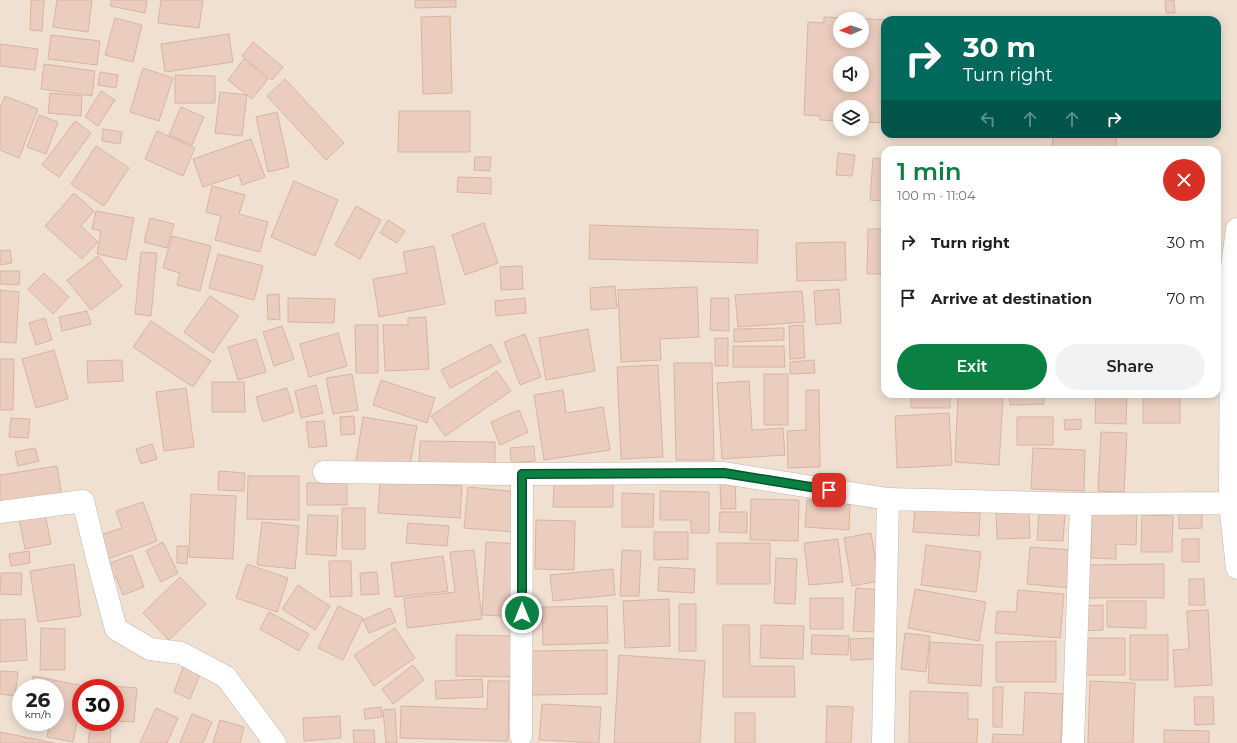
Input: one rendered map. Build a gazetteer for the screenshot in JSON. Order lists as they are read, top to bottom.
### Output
{
  "north": "left",
  "page": {
    "turn": ["30 m", "Turn right"],
    "heading": ["1 min", "100 m · 11:04"],
    "list": [
      {
        "name": "Turn right",
        "value": "30 m"
      },
      {
        "name": "Arrive at destination",
        "value": "70 m"
      }
    ],
    "buttons": ["Exit", "Share"],
    "speed": "26 km/h",
    "limit": "30"
  }
}
